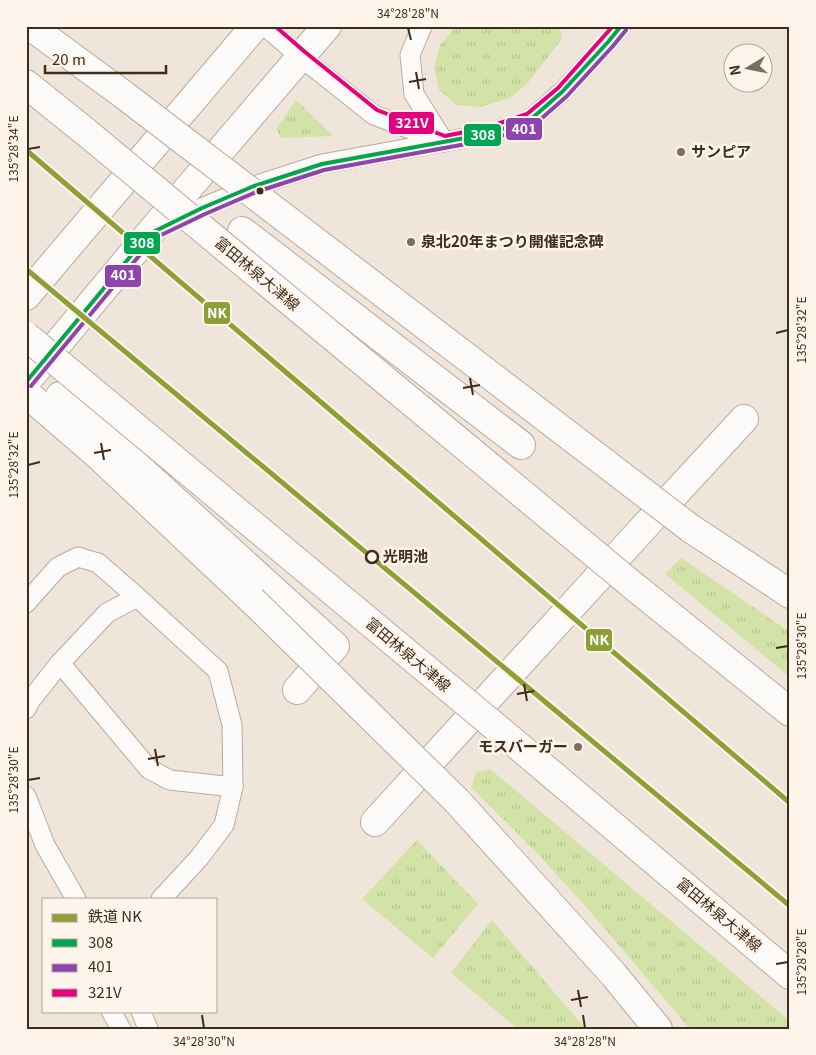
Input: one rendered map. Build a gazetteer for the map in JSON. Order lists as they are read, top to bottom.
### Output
{
  "streets": {
    "main road": ["富田林泉大津線"]
  },
  "places": [
    "サンピア",
    "泉北20年まつり開催記念碑",
    "光明池",
    "モスバーガー"
  ],
  "lines": [
    "transit line 308",
    "transit line 321V",
    "transit line 401",
    "rail line NK"
  ],
  "legend": [
    "鉄道 NK",
    "308",
    "401",
    "321V"
  ],
  "scale_bar": "20 m",
  "north": "left",
  "coordinates": [
    "34°28'28\"N",
    "135°28'34\"E",
    "135°28'32\"E",
    "135°28'30\"E",
    "135°28'28\"E",
    "34°28'30\"N"
  ]
}
